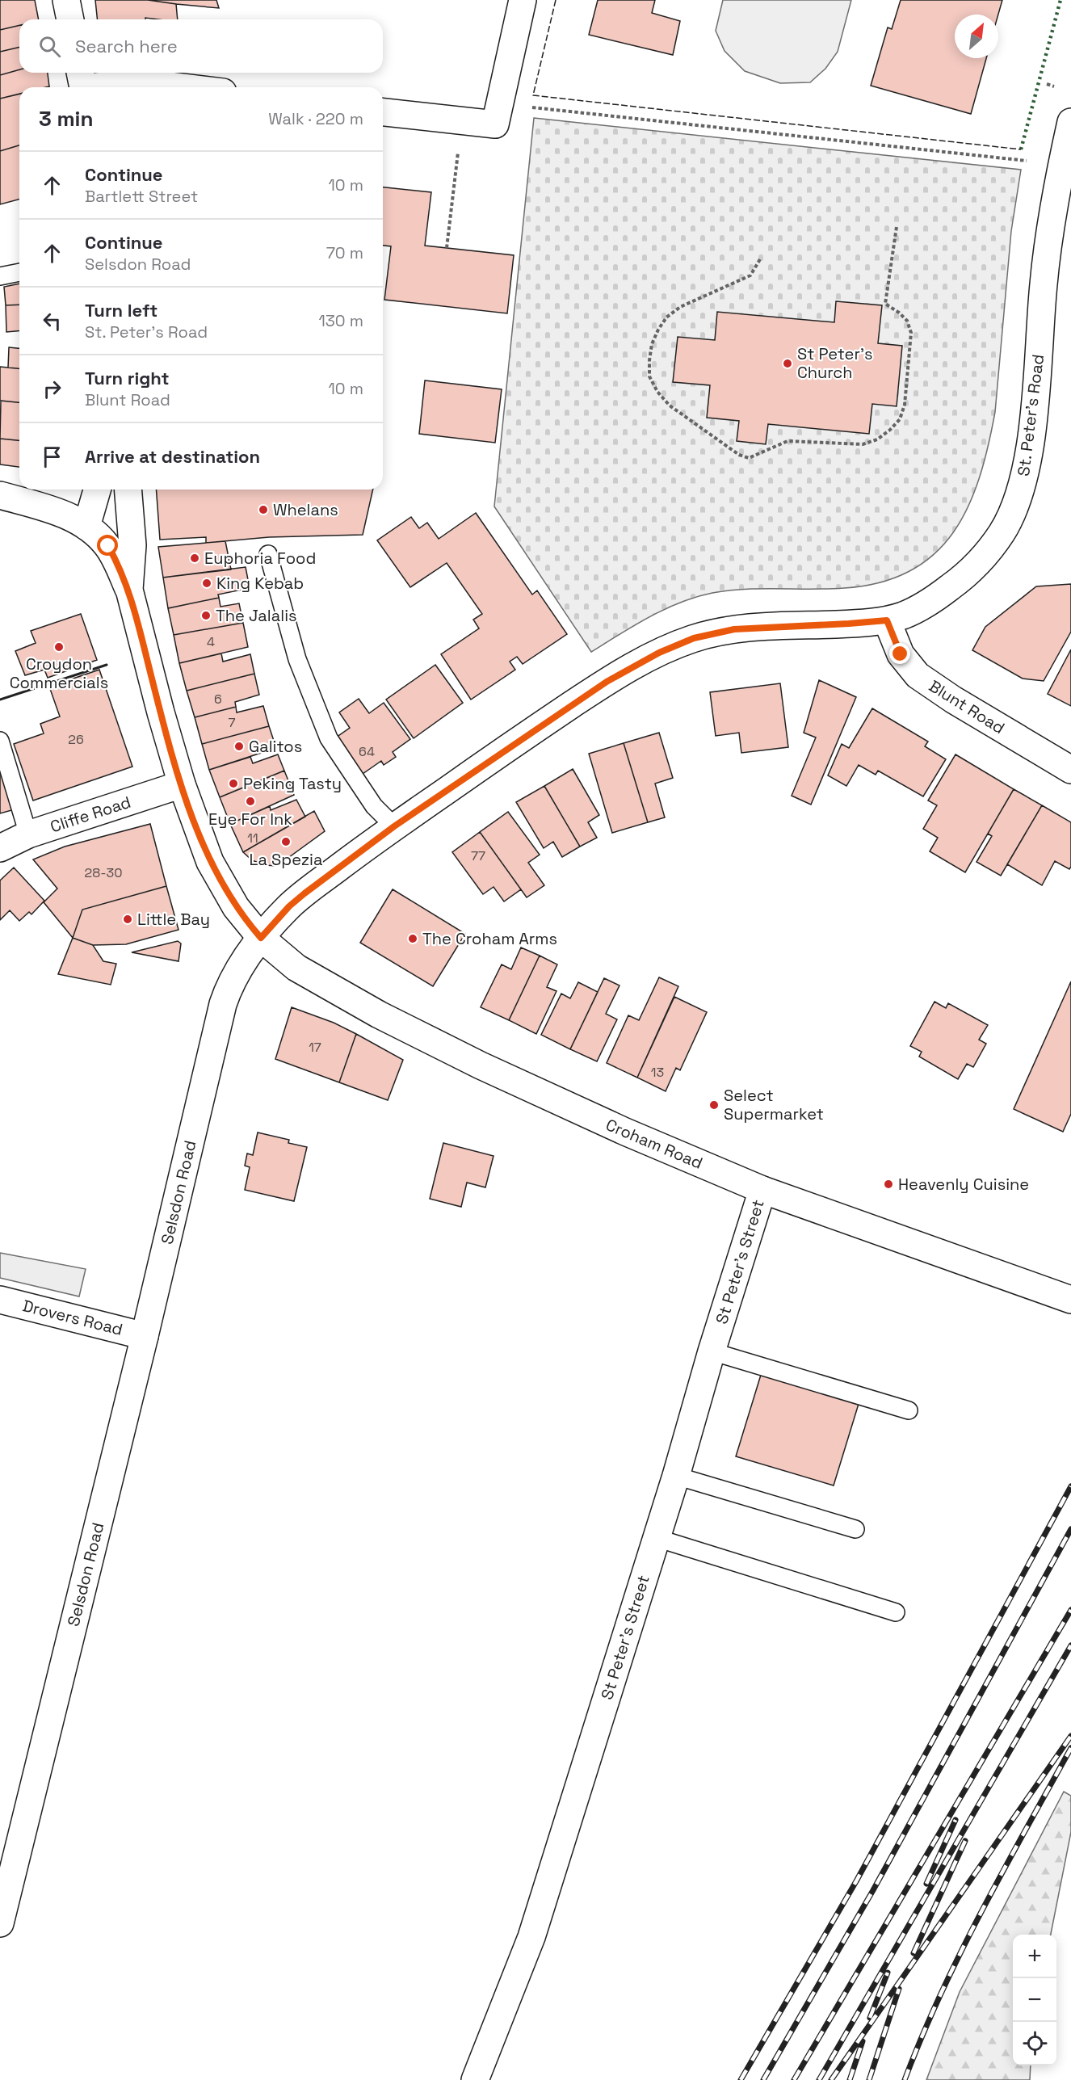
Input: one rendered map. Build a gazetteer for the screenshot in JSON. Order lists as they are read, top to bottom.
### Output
{
  "streets": {
    "main road": [
      "St. Peter's Road",
      "Blunt Road",
      "Cliffe Road",
      "Croham Road",
      "Selsdon Road",
      "St Peter's Street",
      "Drovers Road"
    ]
  },
  "crossings": [
    ["St. Peter's Road", "Blunt Road"],
    ["St. Peter's Road", "Croham Road"],
    ["St. Peter's Road", "Selsdon Road"],
    ["Croham Road", "Selsdon Road"],
    ["Croham Road", "St Peter's Street"],
    ["Selsdon Road", "Drovers Road"]
  ],
  "places": [
    "St Peter's Church",
    "Whelans",
    "Euphoria Food",
    "King Kebab",
    "The Jalalis",
    "Croydon Commercials",
    "Galitos",
    "Peking Tasty",
    "Eye For Ink",
    "La Spezia",
    "Little Bay",
    "The Croham Arms",
    "Select Supermarket",
    "Heavenly Cuisine"
  ],
  "house_numbers": [
    "4",
    "6",
    "7",
    "26",
    "64",
    "11",
    "77",
    "28-30",
    "17",
    "13"
  ],
  "north": "top right",
  "page": {
    "search": "Search here",
    "heading": ["3 min", "Walk · 220 m"],
    "list": [
      ["Continue", "Bartlett Street", "10 m"],
      ["Continue", "Selsdon Road", "70 m"],
      ["Turn left", "St. Peter's Road", "130 m"],
      ["Turn right", "Blunt Road", "10 m"],
      "Arrive at destination"
    ],
    "map_buttons": ["+", "−"]
  }
}
